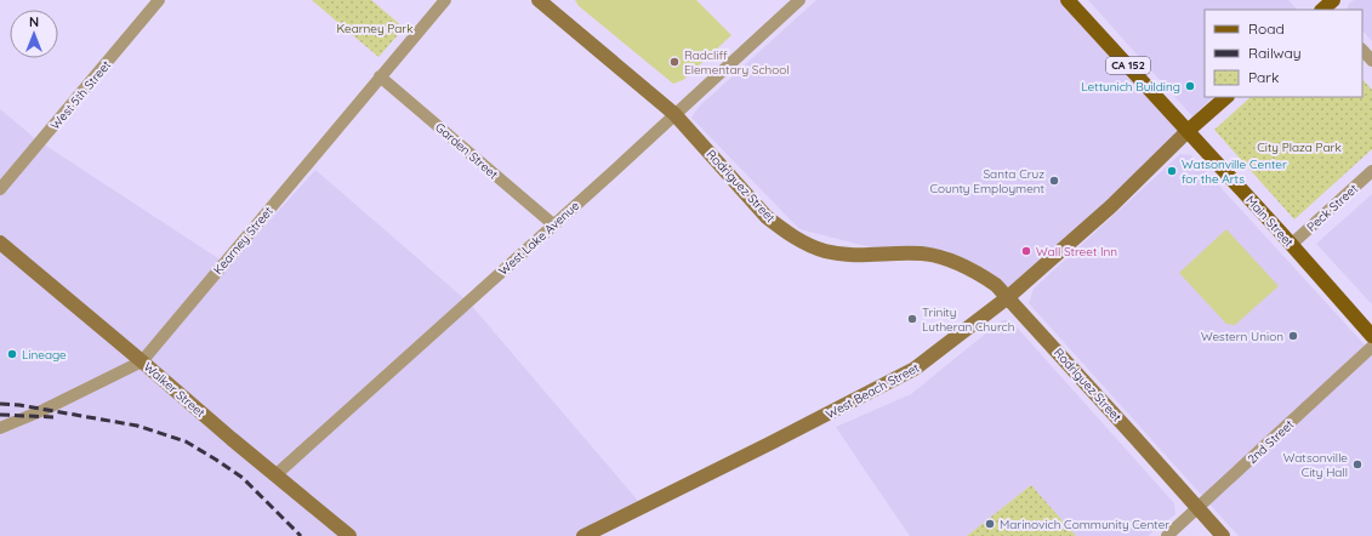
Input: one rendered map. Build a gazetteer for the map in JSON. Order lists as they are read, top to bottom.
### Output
{
  "streets": {
    "main road": [
      "CA 152",
      "Rodriguez Street",
      "Main Street",
      "Walker Street",
      "West Beach Street"
    ],
    "street": [
      "West 5th Street",
      "Garden Street",
      "Peck Street",
      "West Lake Avenue",
      "Kearney Street",
      "2nd Street"
    ]
  },
  "crossings": [
    ["Garden Street", "West Lake Avenue"],
    ["Garden Street", "Kearney Street"],
    ["Rodriguez Street", "West Lake Avenue"],
    ["Rodriguez Street", "West Beach Street"],
    ["Rodriguez Street", "2nd Street"],
    ["Peck Street", "Main Street"],
    ["Main Street", "West Beach Street"],
    ["West Lake Avenue", "Walker Street"],
    ["Kearney Street", "Walker Street"]
  ],
  "parks": ["Kearney Park", "City Plaza Park"],
  "places": [
    "Radcliff Elementary School",
    "Lettunich Building",
    "Watsonville Center for the Arts",
    "Santa Cruz County Employment",
    "Wall Street Inn",
    "Trinity Lutheran Church",
    "Western Union",
    "Lineage",
    "Watsonville City Hall",
    "Marinovich Community Center"
  ],
  "legend": ["Road", "Railway", "Park"],
  "north": "top"
}
